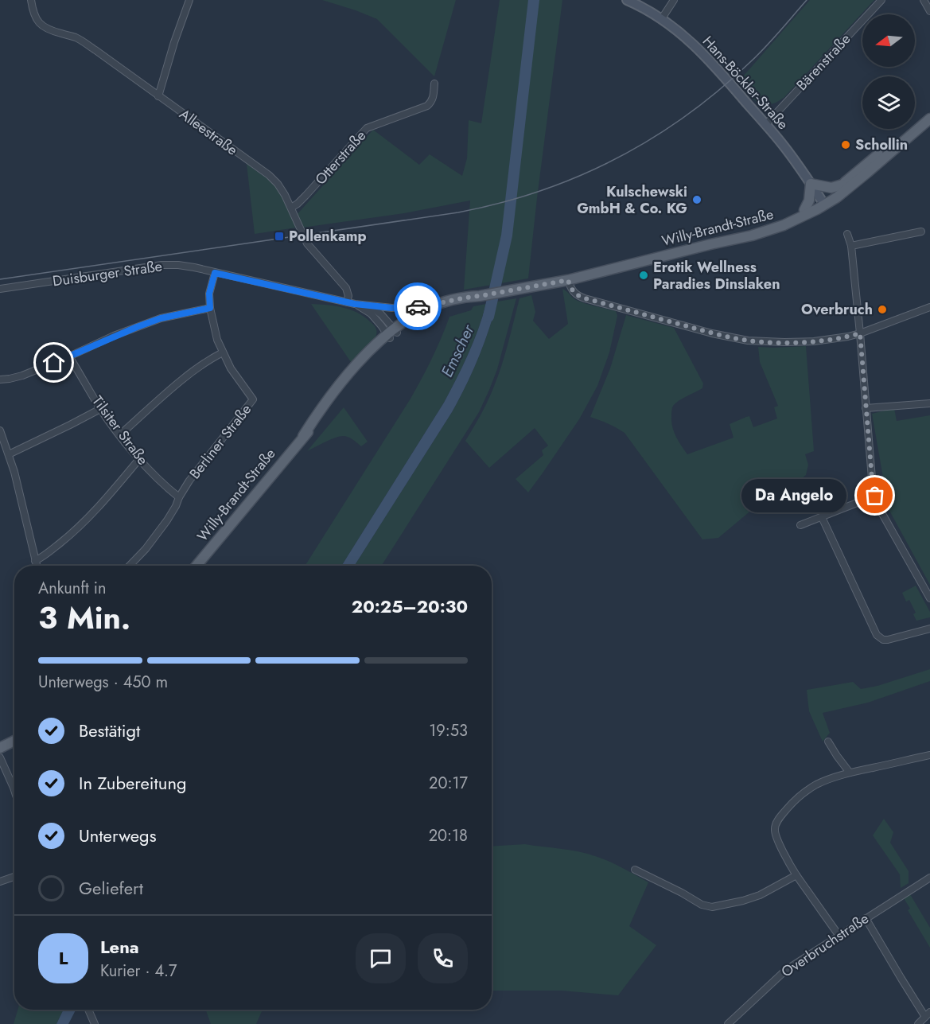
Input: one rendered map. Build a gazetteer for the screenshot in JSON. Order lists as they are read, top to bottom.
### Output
{
  "streets": {
    "main road": ["Hans-Böckler-Straße", "Willy-Brandt-Straße"],
    "street": [
      "Bärenstraße",
      "Alleestraße",
      "Otterstraße",
      "Duisburger Straße",
      "Tilsiter Straße",
      "Berliner Straße",
      "Overbruchstraße"
    ]
  },
  "crossings": [
    ["Bärenstraße", "Hans-Böckler-Straße"],
    ["Hans-Böckler-Straße", "Willy-Brandt-Straße"],
    ["Alleestraße", "Otterstraße"],
    ["Alleestraße", "Duisburger Straße"],
    ["Willy-Brandt-Straße", "Duisburger Straße"],
    ["Duisburger Straße", "Berliner Straße"],
    ["Tilsiter Straße", "Berliner Straße"]
  ],
  "water": ["Emscher"],
  "places": {
    "other": [
      "Schollin",
      "Kulschewski GmbH & Co. KG",
      "Erotik Wellness Paradies Dinslaken",
      "Overbruch",
      "Da Angelo"
    ],
    "transit": ["Pollenkamp"]
  },
  "north": "left",
  "page": {
    "bubble": "Da Angelo",
    "heading": ["3 Min.", "Ankunft in", "20:25–20:30"],
    "panel": ["Lena", "Kurier · 4.7"],
    "bar": "Unterwegs · 450 m",
    "list": [
      ["Bestätigt", "19:53"],
      ["In Zubereitung", "20:17"],
      ["Unterwegs", "20:18"],
      "Geliefert"
    ],
    "round": "L"
  }
}
